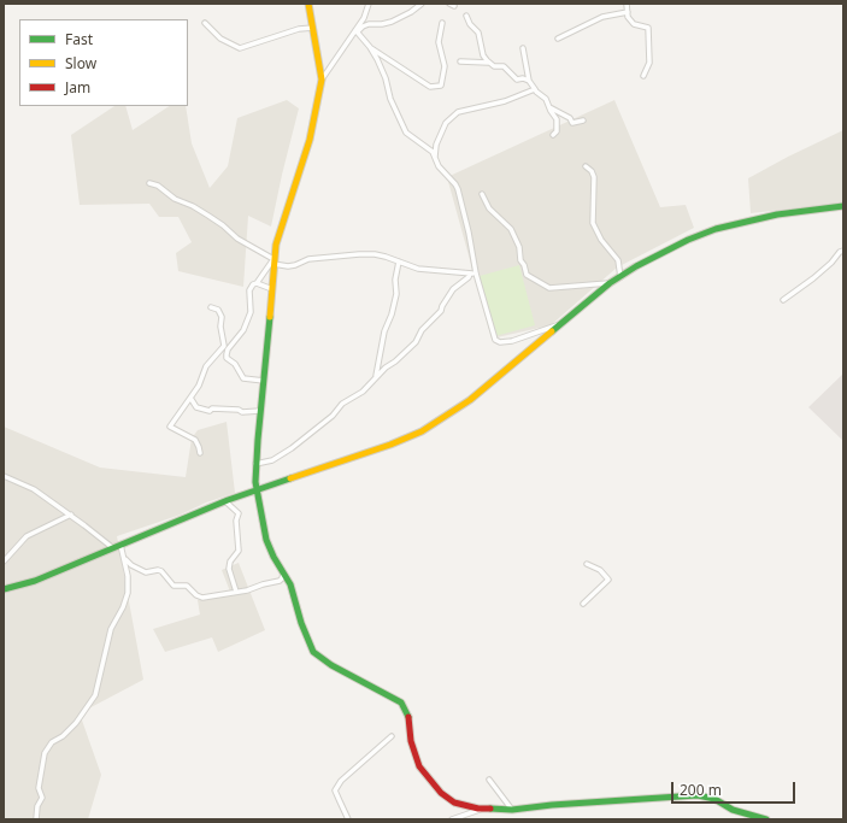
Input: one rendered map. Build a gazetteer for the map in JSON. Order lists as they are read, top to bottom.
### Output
{
  "legend": ["Fast", "Slow", "Jam"],
  "scale_bar": "200 m"
}
